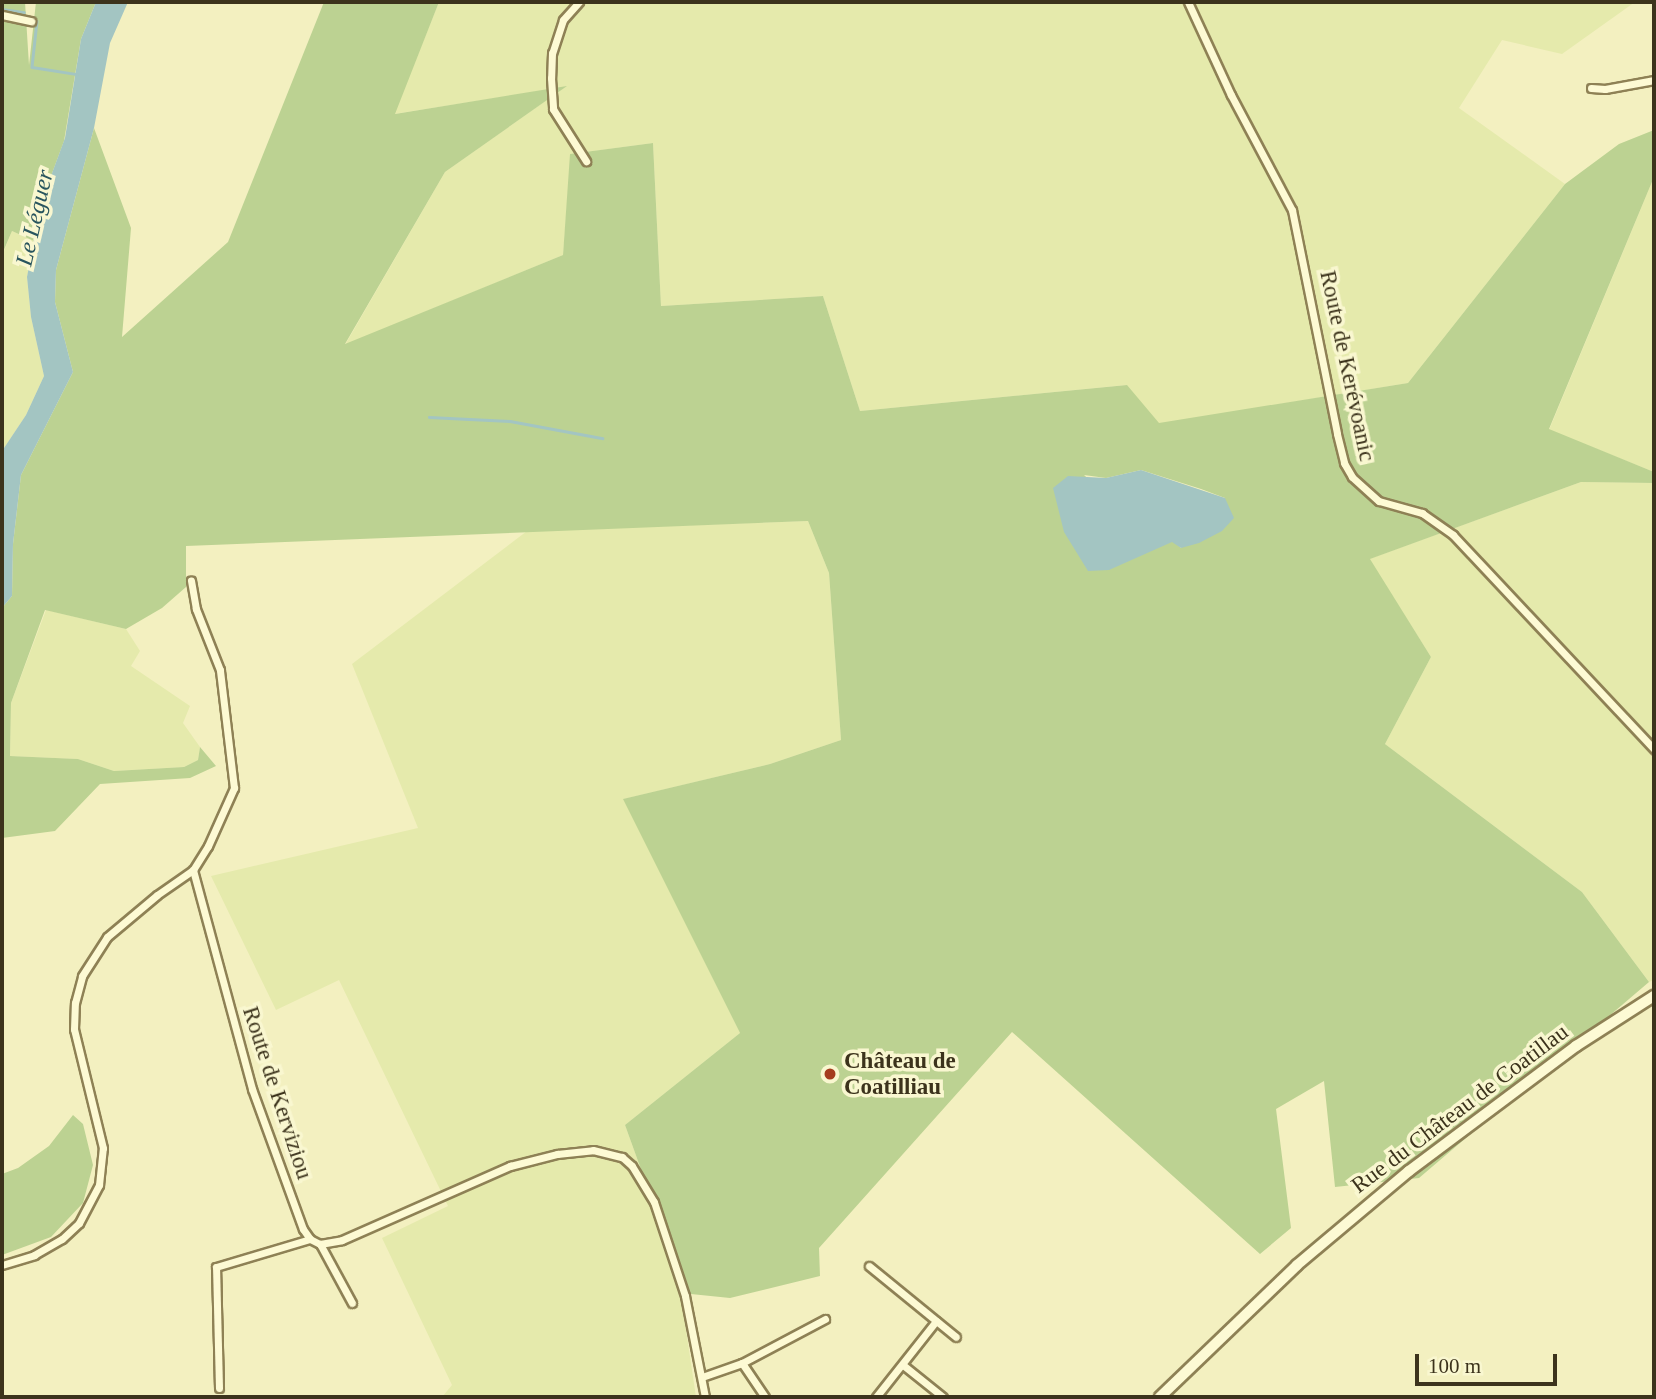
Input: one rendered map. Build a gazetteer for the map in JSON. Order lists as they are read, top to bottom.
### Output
{
  "streets": {
    "main road": ["Rue du Château de Coatillau"],
    "street": ["Route de Kerévoanic", "Route de Kerviziou"]
  },
  "water": ["Le Léguer"],
  "places": ["Château de Coatilliau"],
  "scale_bar": "100 m"
}
